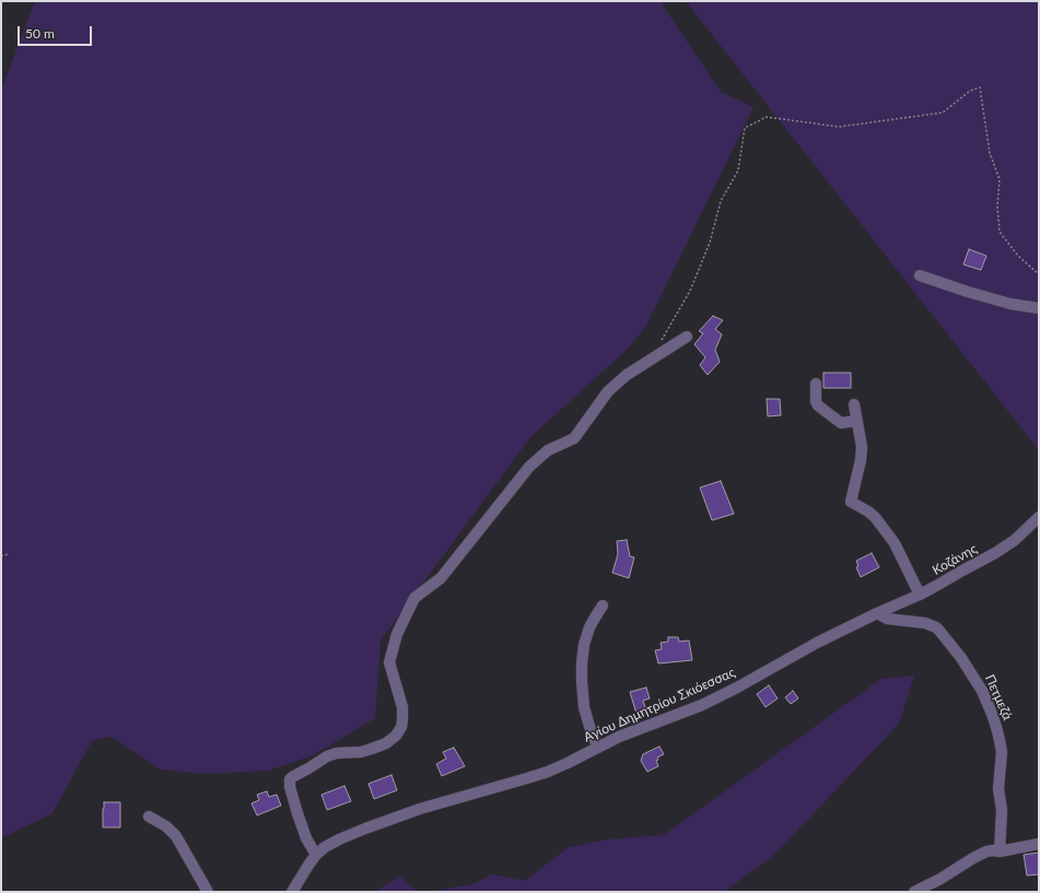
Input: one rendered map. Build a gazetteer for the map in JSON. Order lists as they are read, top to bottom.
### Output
{
  "streets": {
    "street": ["Κοζάνης", "Πετμεζά", "Αγίου Δημητρίου Σκιόεσσας"]
  },
  "crossings": [
    ["Κοζάνης", "Πετμεζά"],
    ["Κοζάνης", "Αγίου Δημητρίου Σκιόεσσας"],
    ["Πετμεζά", "Αγίου Δημητρίου Σκιόεσσας"]
  ],
  "scale_bar": "50 m"
}
